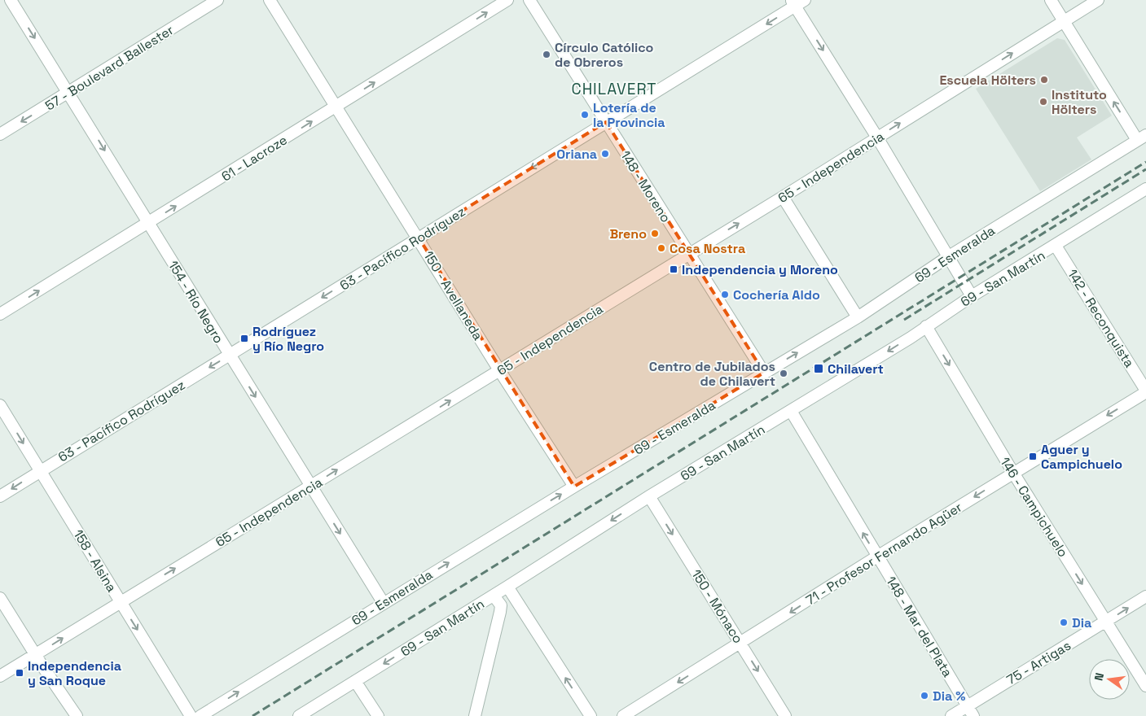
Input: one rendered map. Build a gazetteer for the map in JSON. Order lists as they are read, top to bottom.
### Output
{
  "streets": {
    "street": [
      "57 - Boulevard Ballester",
      "61 - Lacroze",
      "65 - Independencia",
      "148 - Moreno",
      "63 - Pacífico Rodríguez",
      "69 - Esmeralda",
      "69 - San Martín",
      "150 - Avellaneda",
      "154 - Río Negro",
      "142 - Reconquista",
      "146 - Campichuelo",
      "71 - Profesor Fernando Agüer",
      "158 - Alsina",
      "150 - Mónaco",
      "148 - Mar del Plata",
      "75 - Artigas"
    ]
  },
  "crossings": [
    ["57 - Boulevard Ballester", "154 - Río Negro"],
    ["61 - Lacroze", "150 - Avellaneda"],
    ["61 - Lacroze", "154 - Río Negro"],
    ["65 - Independencia", "148 - Moreno"],
    ["65 - Independencia", "150 - Avellaneda"],
    ["65 - Independencia", "154 - Río Negro"],
    ["65 - Independencia", "158 - Alsina"],
    ["148 - Moreno", "63 - Pacífico Rodríguez"],
    ["148 - Moreno", "69 - Esmeralda"],
    ["63 - Pacífico Rodríguez", "150 - Avellaneda"],
    ["63 - Pacífico Rodríguez", "154 - Río Negro"],
    ["63 - Pacífico Rodríguez", "158 - Alsina"],
    ["69 - Esmeralda", "150 - Avellaneda"],
    ["69 - Esmeralda", "154 - Río Negro"],
    ["69 - San Martín", "142 - Reconquista"],
    ["69 - San Martín", "146 - Campichuelo"],
    ["69 - San Martín", "150 - Mónaco"],
    ["69 - San Martín", "148 - Mar del Plata"],
    ["142 - Reconquista", "71 - Profesor Fernando Agüer"],
    ["146 - Campichuelo", "71 - Profesor Fernando Agüer"],
    ["146 - Campichuelo", "75 - Artigas"],
    ["71 - Profesor Fernando Agüer", "150 - Mónaco"],
    ["71 - Profesor Fernando Agüer", "148 - Mar del Plata"],
    ["148 - Mar del Plata", "75 - Artigas"]
  ],
  "one_way": [
    "61 - Lacroze",
    "65 - Independencia",
    "63 - Pacífico Rodríguez",
    "69 - Esmeralda",
    "69 - San Martín",
    "154 - Río Negro",
    "146 - Campichuelo",
    "71 - Profesor Fernando Agüer",
    "150 - Mónaco",
    "148 - Mar del Plata"
  ],
  "districts": ["CHILAVERT"],
  "places": {
    "other": [
      "Círculo Católico de Obreros",
      "Escuela Hölters",
      "Instituto Hölters",
      "Lotería de la Provincia",
      "Oriana",
      "Breno",
      "Cosa Nostra",
      "Cochería Aldo",
      "Centro de Jubilados de Chilavert",
      "Dia",
      "Dia %"
    ],
    "transit": [
      "Independencia y Moreno",
      "Rodríguez y Río Negro",
      "Chilavert",
      "Aguer y Campichuelo",
      "Independencia y San Roque"
    ]
  },
  "north": "left"
}
